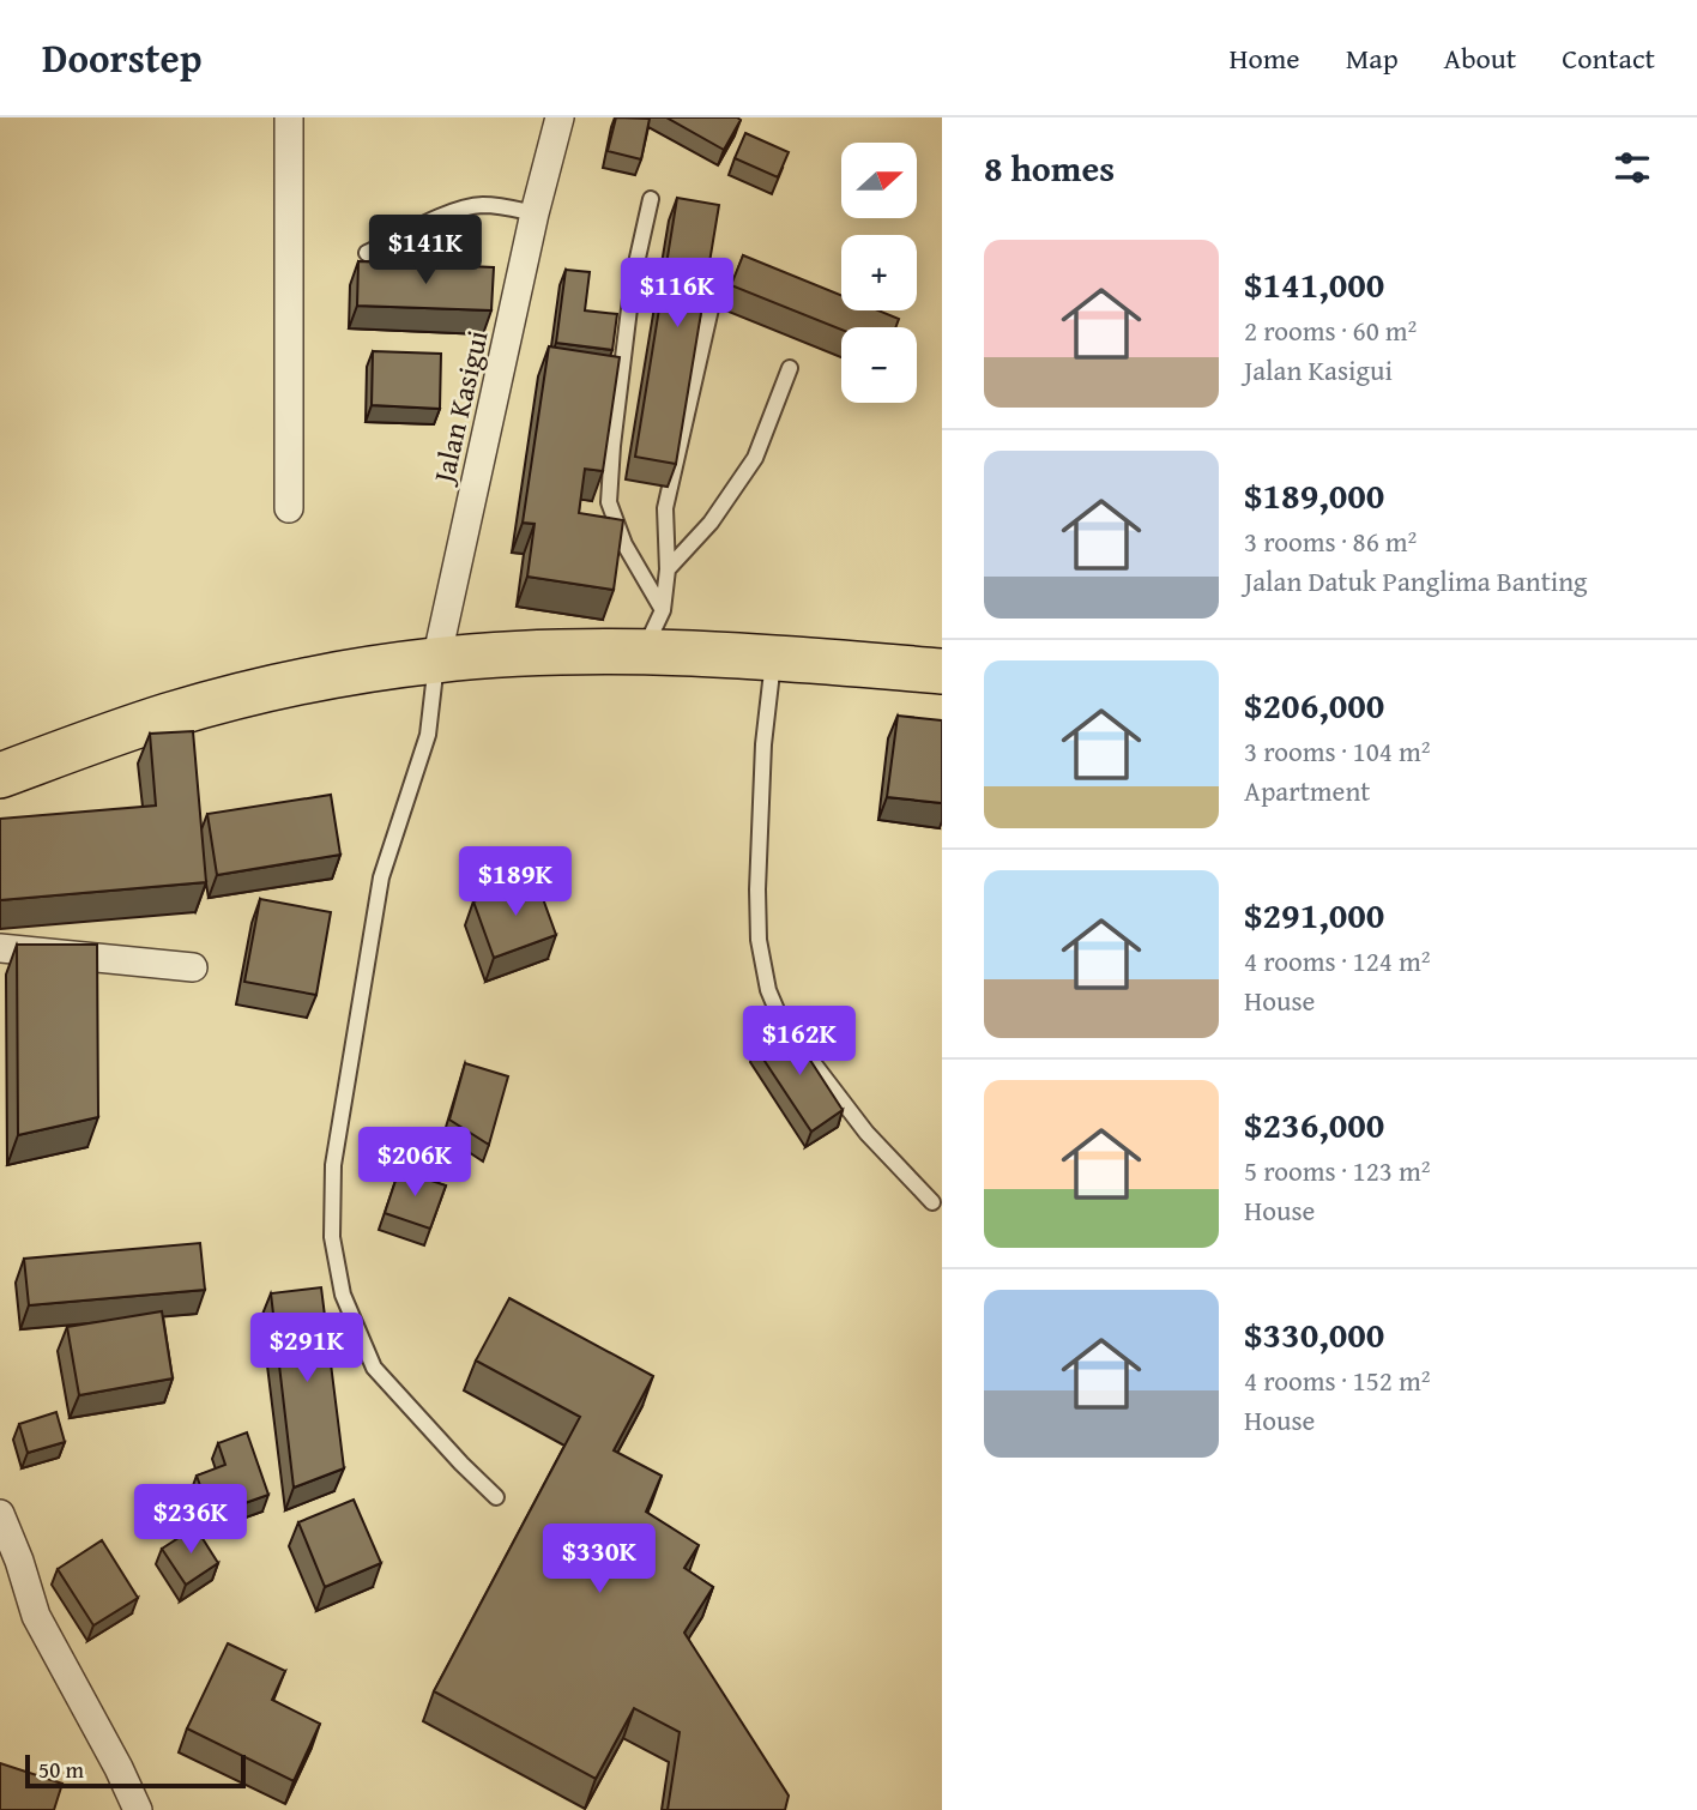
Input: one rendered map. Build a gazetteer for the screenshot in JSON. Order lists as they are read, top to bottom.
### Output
{
  "streets": {
    "street": ["Jalan Kasigui"]
  },
  "scale_bar": "50 m",
  "north": "right",
  "page": {
    "header": "Doorstep",
    "nav": [
      "Home",
      "Map",
      "About",
      "Contact"
    ],
    "heading": "8 homes",
    "map_buttons": ["+", "−"],
    "price": [
      "$141K",
      "$116K",
      "$189K",
      "$162K",
      "$206K",
      "$291K",
      "$236K",
      "$330K"
    ],
    "list": [
      {
        "name": "$141,000",
        "note": "2 rooms · 60 m² · Jalan Kasigui"
      },
      {
        "name": "$189,000",
        "note": "3 rooms · 86 m² · Jalan Datuk Panglima Banting"
      },
      {
        "name": "$206,000",
        "note": "3 rooms · 104 m² · Apartment"
      },
      {
        "name": "$291,000",
        "note": "4 rooms · 124 m² · House"
      },
      {
        "name": "$236,000",
        "note": "5 rooms · 123 m² · House"
      },
      {
        "name": "$330,000",
        "note": "4 rooms · 152 m² · House"
      }
    ],
    "scale": "50 m"
  }
}
